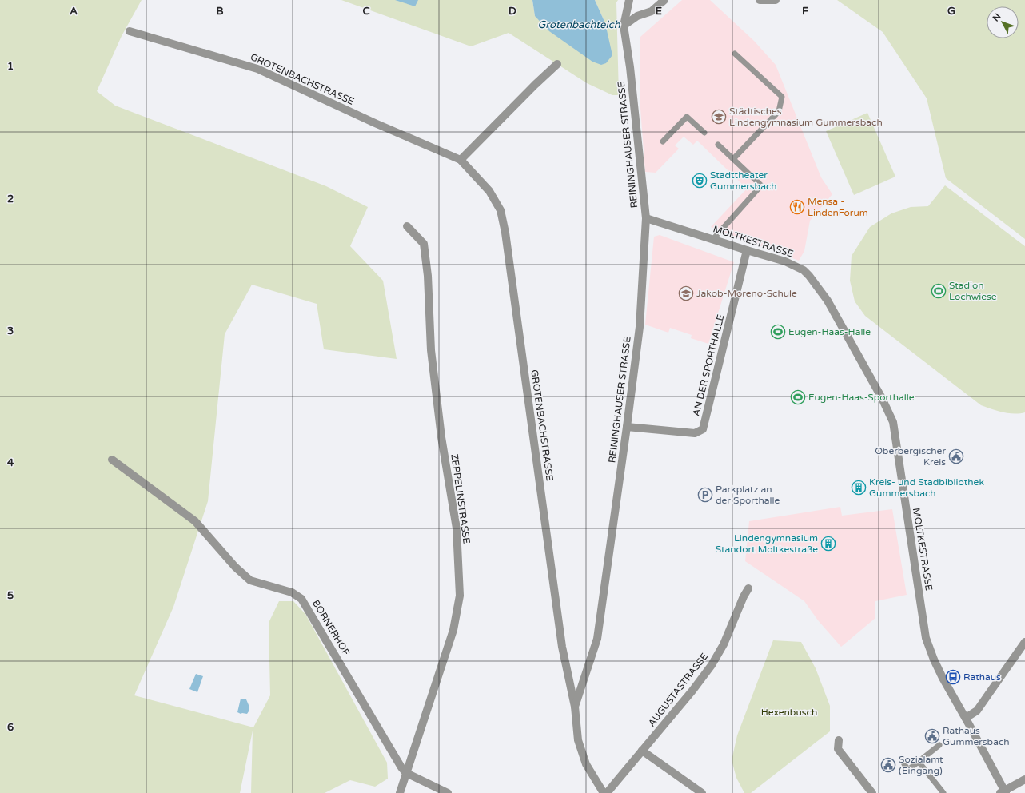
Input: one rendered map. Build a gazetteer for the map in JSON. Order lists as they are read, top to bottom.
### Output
{
  "streets": {
    "street": [
      "GROTENBACHSTRASSE",
      "REININGHAUSER STRASSE",
      "MOLTKESTRASSE",
      "AN DER SPORTHALLE",
      "ZEPPELINSTRASSE",
      "BORNERHOF",
      "AUGUSTASTRASSE"
    ]
  },
  "crossings": [
    ["GROTENBACHSTRASSE", "REININGHAUSER STRASSE"],
    ["REININGHAUSER STRASSE", "MOLTKESTRASSE"],
    ["REININGHAUSER STRASSE", "AN DER SPORTHALLE"],
    ["MOLTKESTRASSE", "AN DER SPORTHALLE"],
    ["ZEPPELINSTRASSE", "BORNERHOF"]
  ],
  "water": ["Grotenbachteich"],
  "parks": ["Hexenbusch"],
  "places": {
    "school or university": ["Städtisches Lindengymnasium Gummersbach", "Jakob-Moreno-Schule"],
    "theatre": ["Stadttheater Gummersbach"],
    "restaurant": ["Mensa - LindenForum"],
    "sports": ["Stadion Lochwiese", "Eugen-Haas-Halle", "Eugen-Haas-Sporthalle"],
    "public building": ["Oberbergischer Kreis", "Rathaus Gummersbach", "Sozialamt (Eingang)"],
    "building": ["Kreis- und Stadbibliothek Gummersbach", "Lindengymnasium Standort Moltkestraße"],
    "parking": ["Parkplatz an der Sporthalle"],
    "bus stop": ["Rathaus"]
  },
  "north": "top left",
  "grid": {
    "columns": [
      "A",
      "B",
      "C",
      "D",
      "E",
      "F",
      "G"
    ],
    "rows": [
      "1",
      "2",
      "3",
      "4",
      "5",
      "6"
    ]
  }
}
